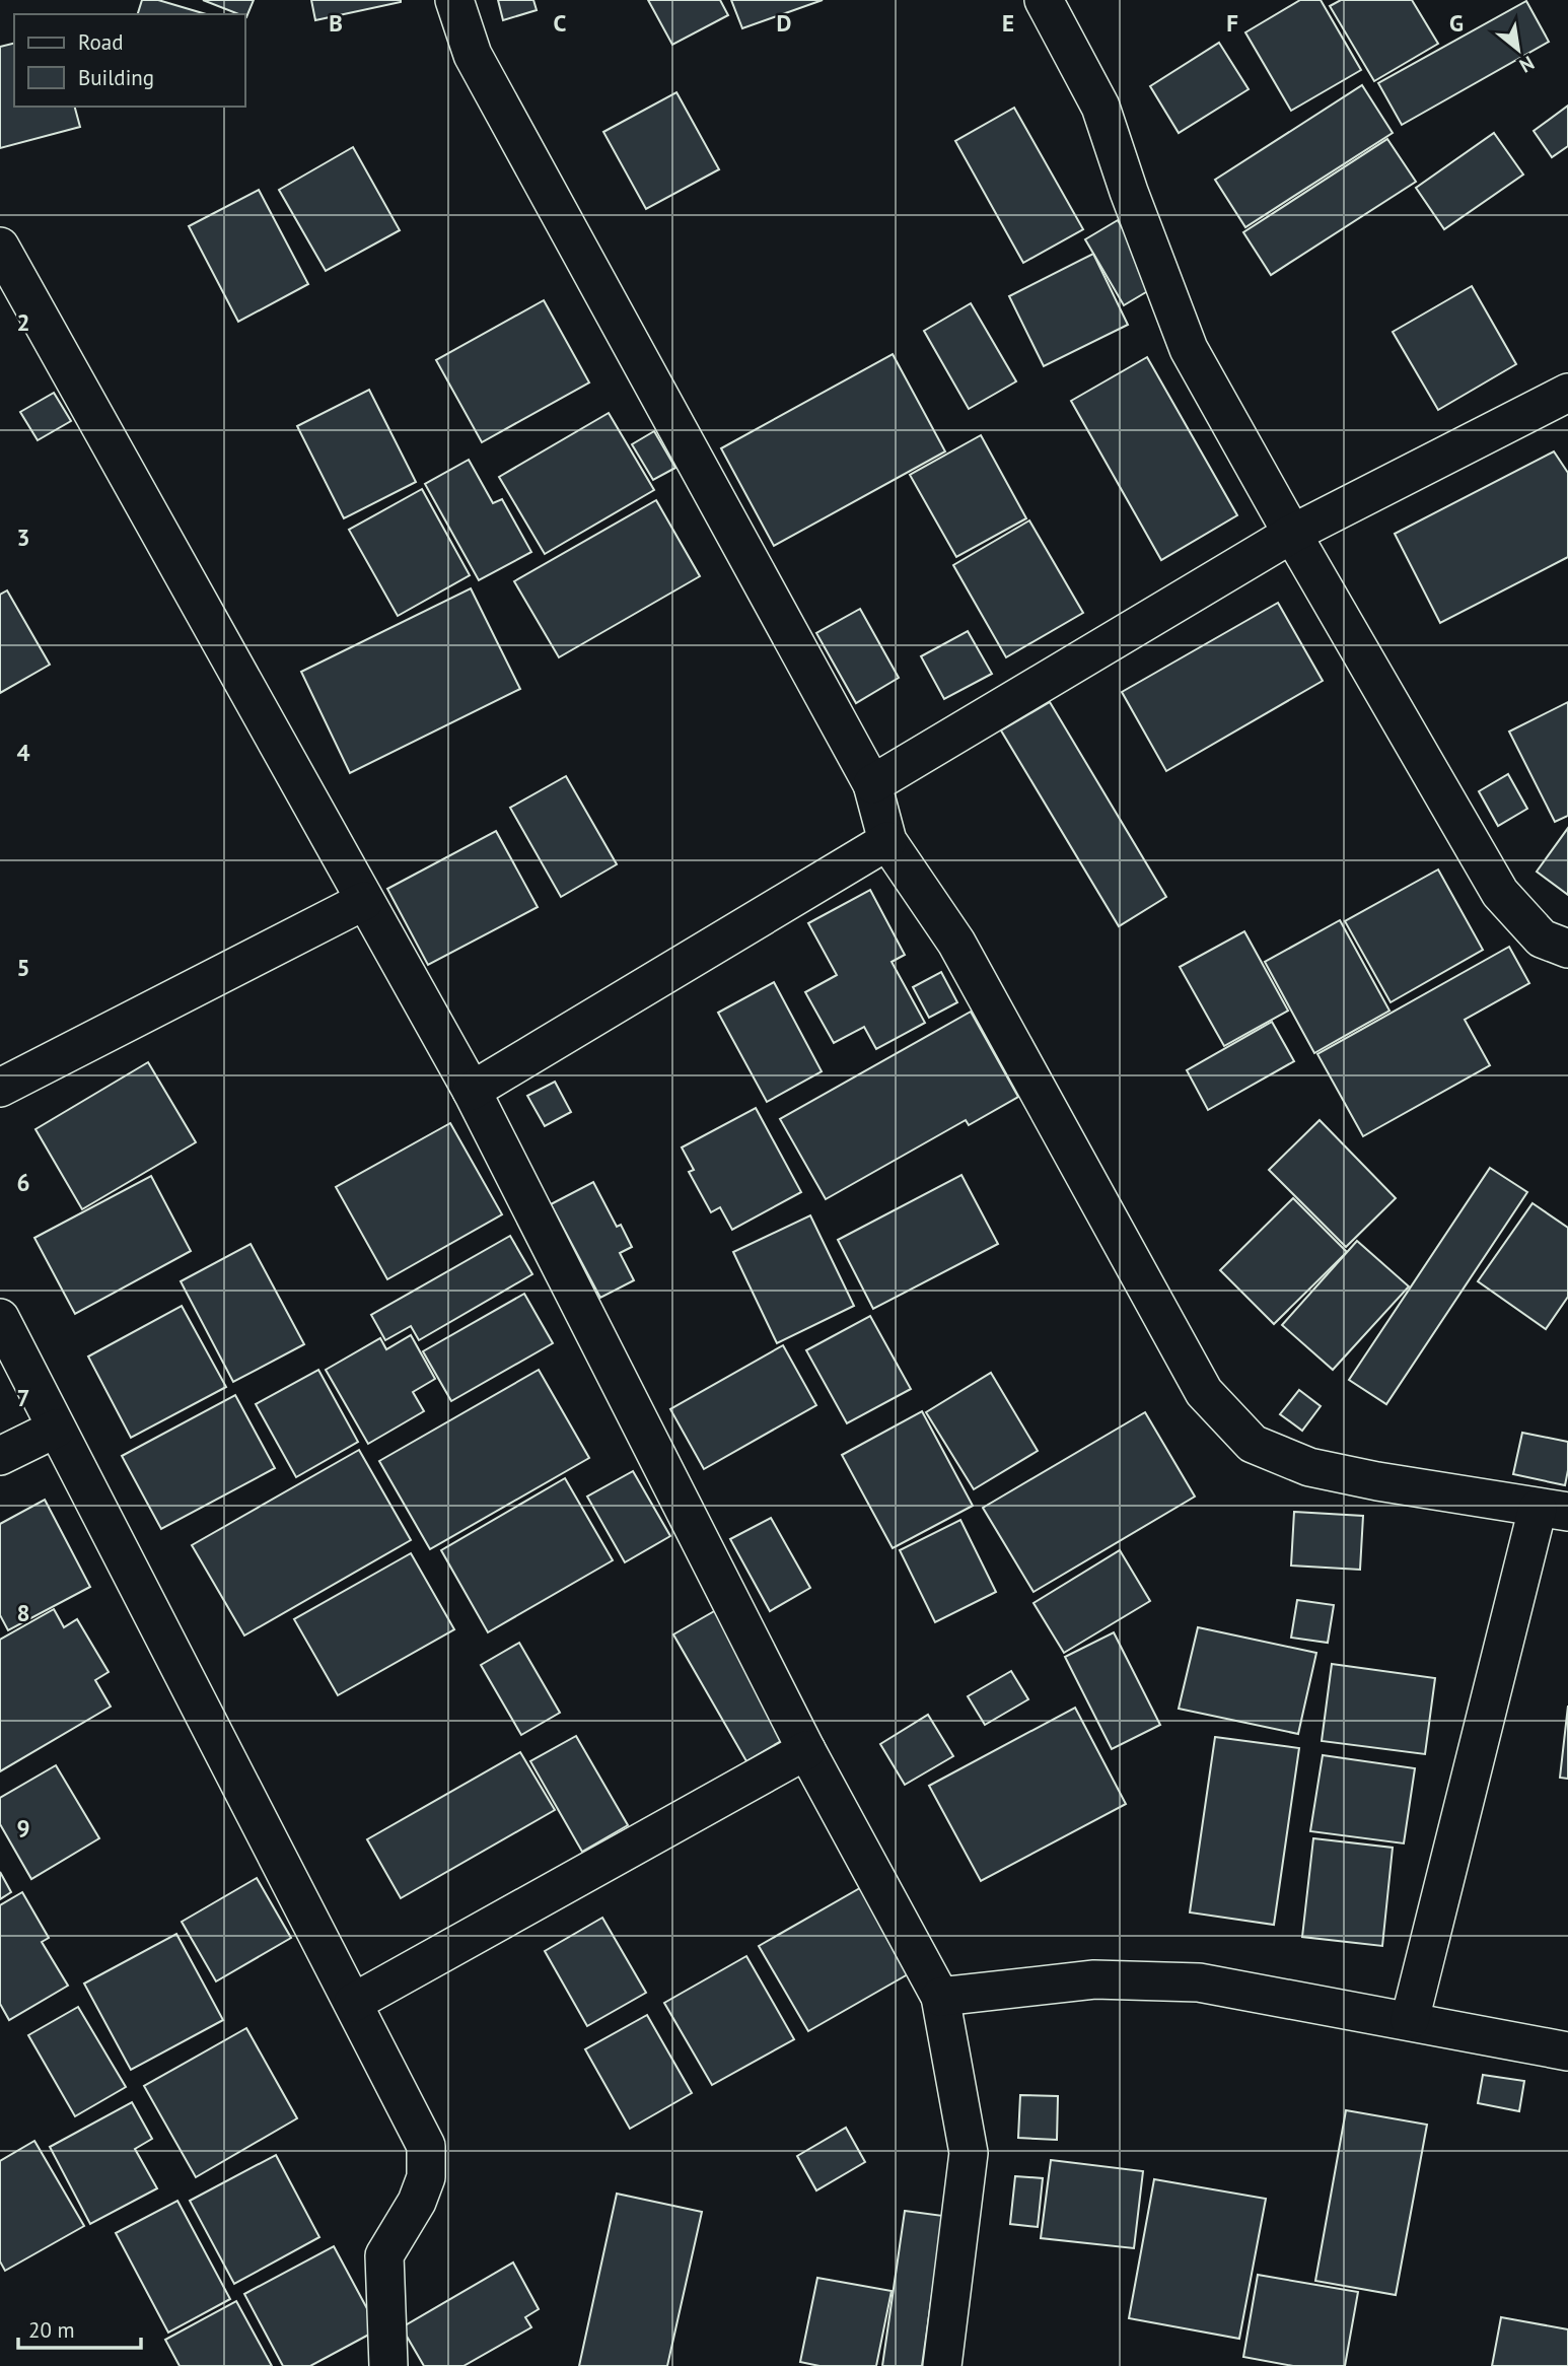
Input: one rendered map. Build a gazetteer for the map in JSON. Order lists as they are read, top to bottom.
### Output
{
  "legend": ["Road", "Building"],
  "scale_bar": "20 m",
  "north": "bottom right",
  "grid": {
    "columns": [
      "B",
      "C",
      "D",
      "E",
      "F",
      "G"
    ],
    "rows": [
      "2",
      "3",
      "4",
      "5",
      "6",
      "7",
      "8",
      "9"
    ]
  }
}
